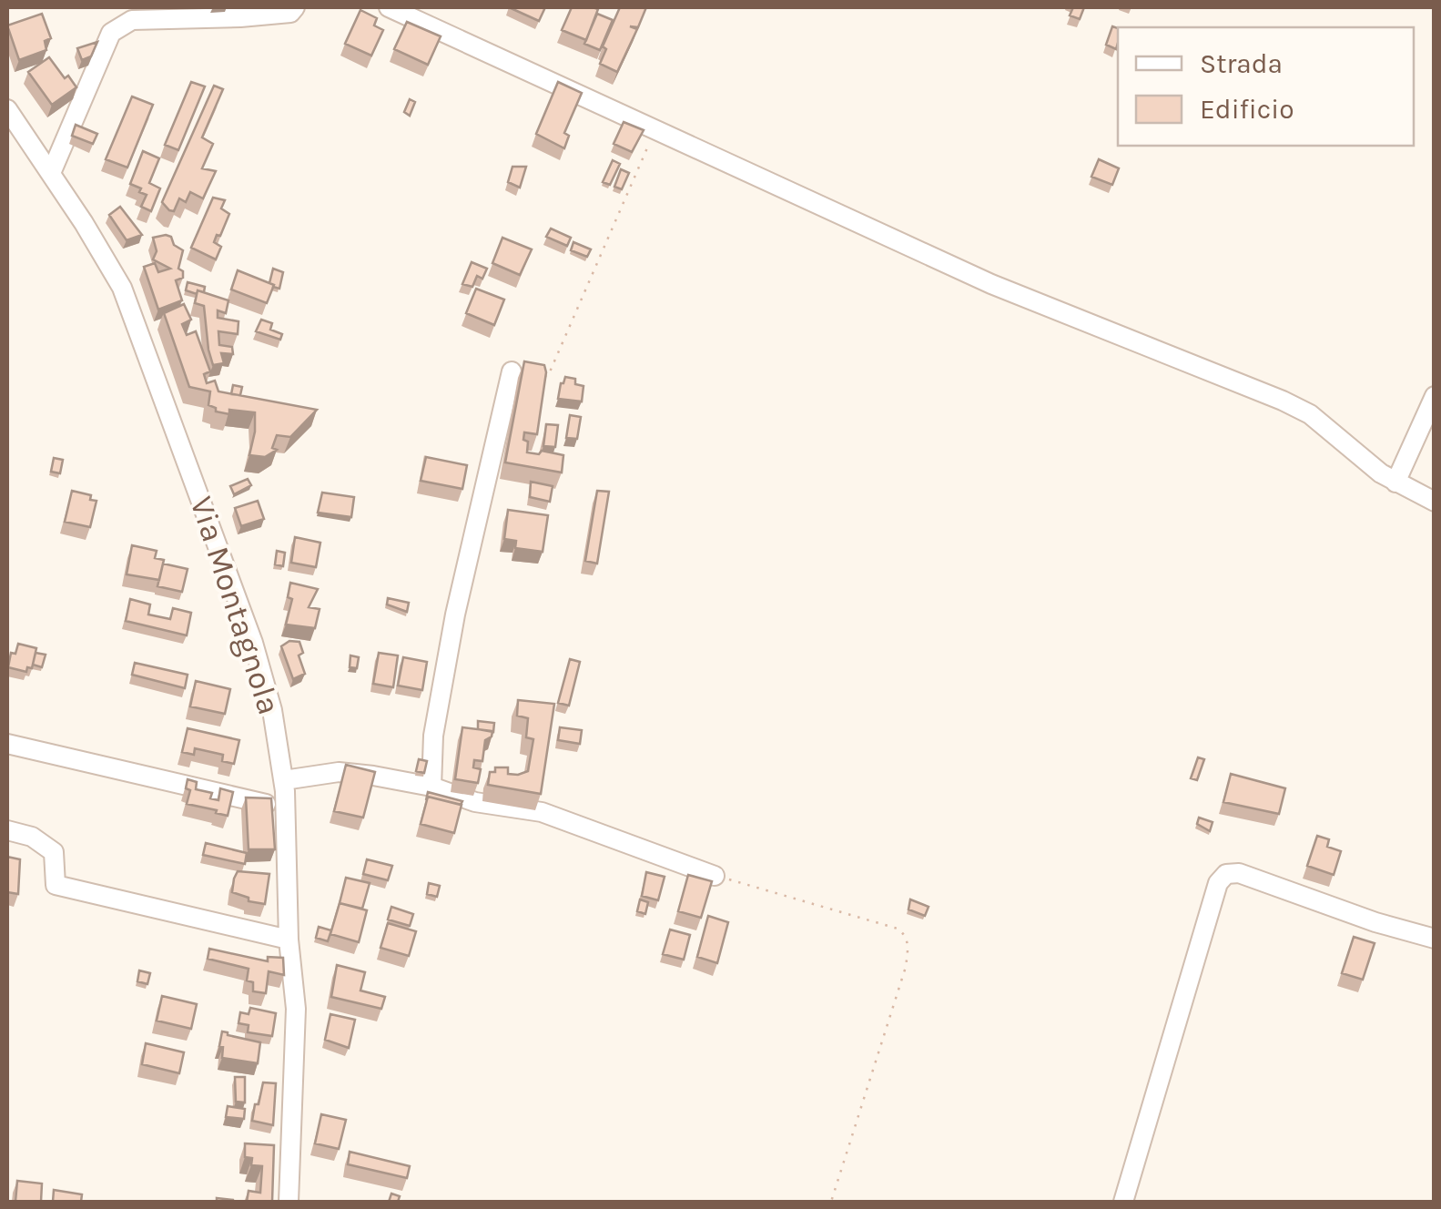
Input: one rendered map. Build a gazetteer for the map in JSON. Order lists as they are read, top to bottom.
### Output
{
  "streets": {
    "street": ["Via Montagnola"]
  },
  "legend": ["Strada", "Edificio"]
}
